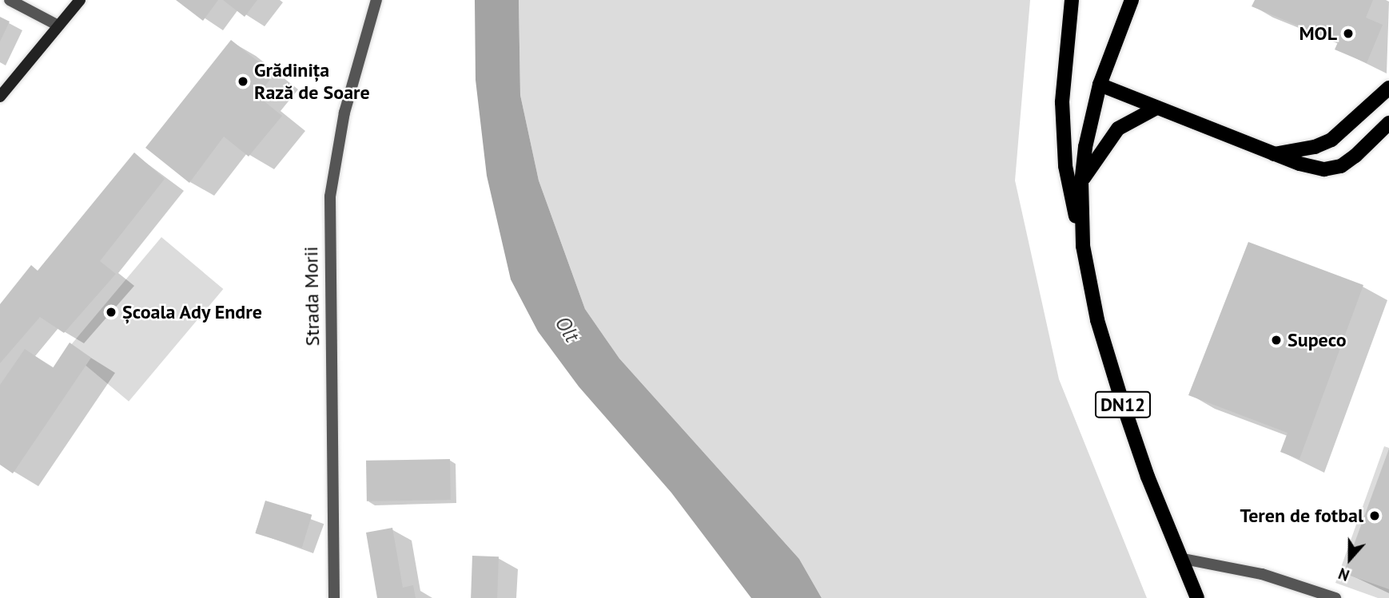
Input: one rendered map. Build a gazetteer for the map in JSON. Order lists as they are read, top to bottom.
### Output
{
  "streets": {
    "main road": ["DN12"],
    "street": ["Strada Morii"]
  },
  "water": ["Olt"],
  "places": [
    "MOL",
    "Grădinița Rază de Soare",
    "Școala Ady Endre",
    "Supeco",
    "Teren de fotbal"
  ],
  "north": "bottom"
}
